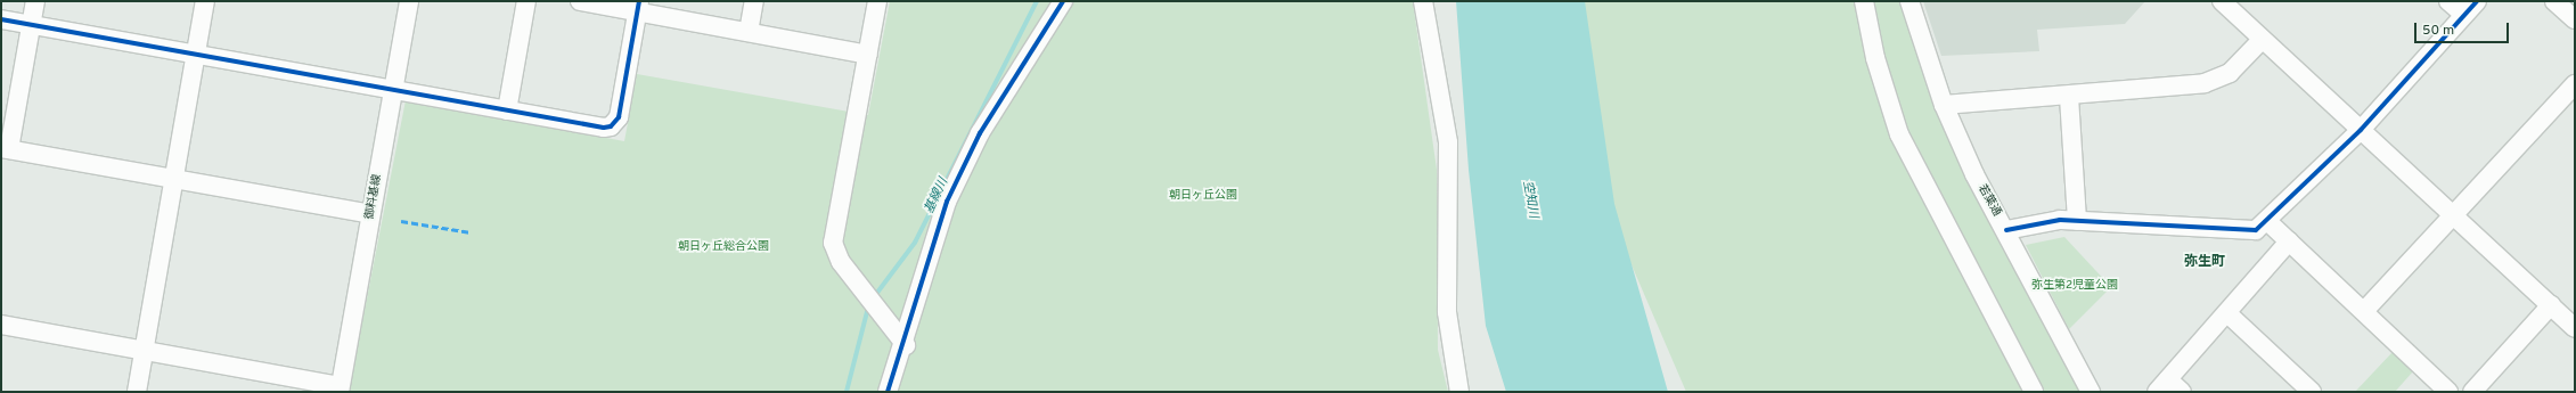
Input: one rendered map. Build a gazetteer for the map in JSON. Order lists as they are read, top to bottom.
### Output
{
  "streets": {
    "street": ["御料基線", "若葉通"]
  },
  "districts": ["弥生町"],
  "water": ["基線川", "空知川"],
  "parks": ["朝日ヶ丘公園", "朝日ヶ丘総合公園", "弥生第2児童公園"],
  "scale_bar": "50 m"
}
